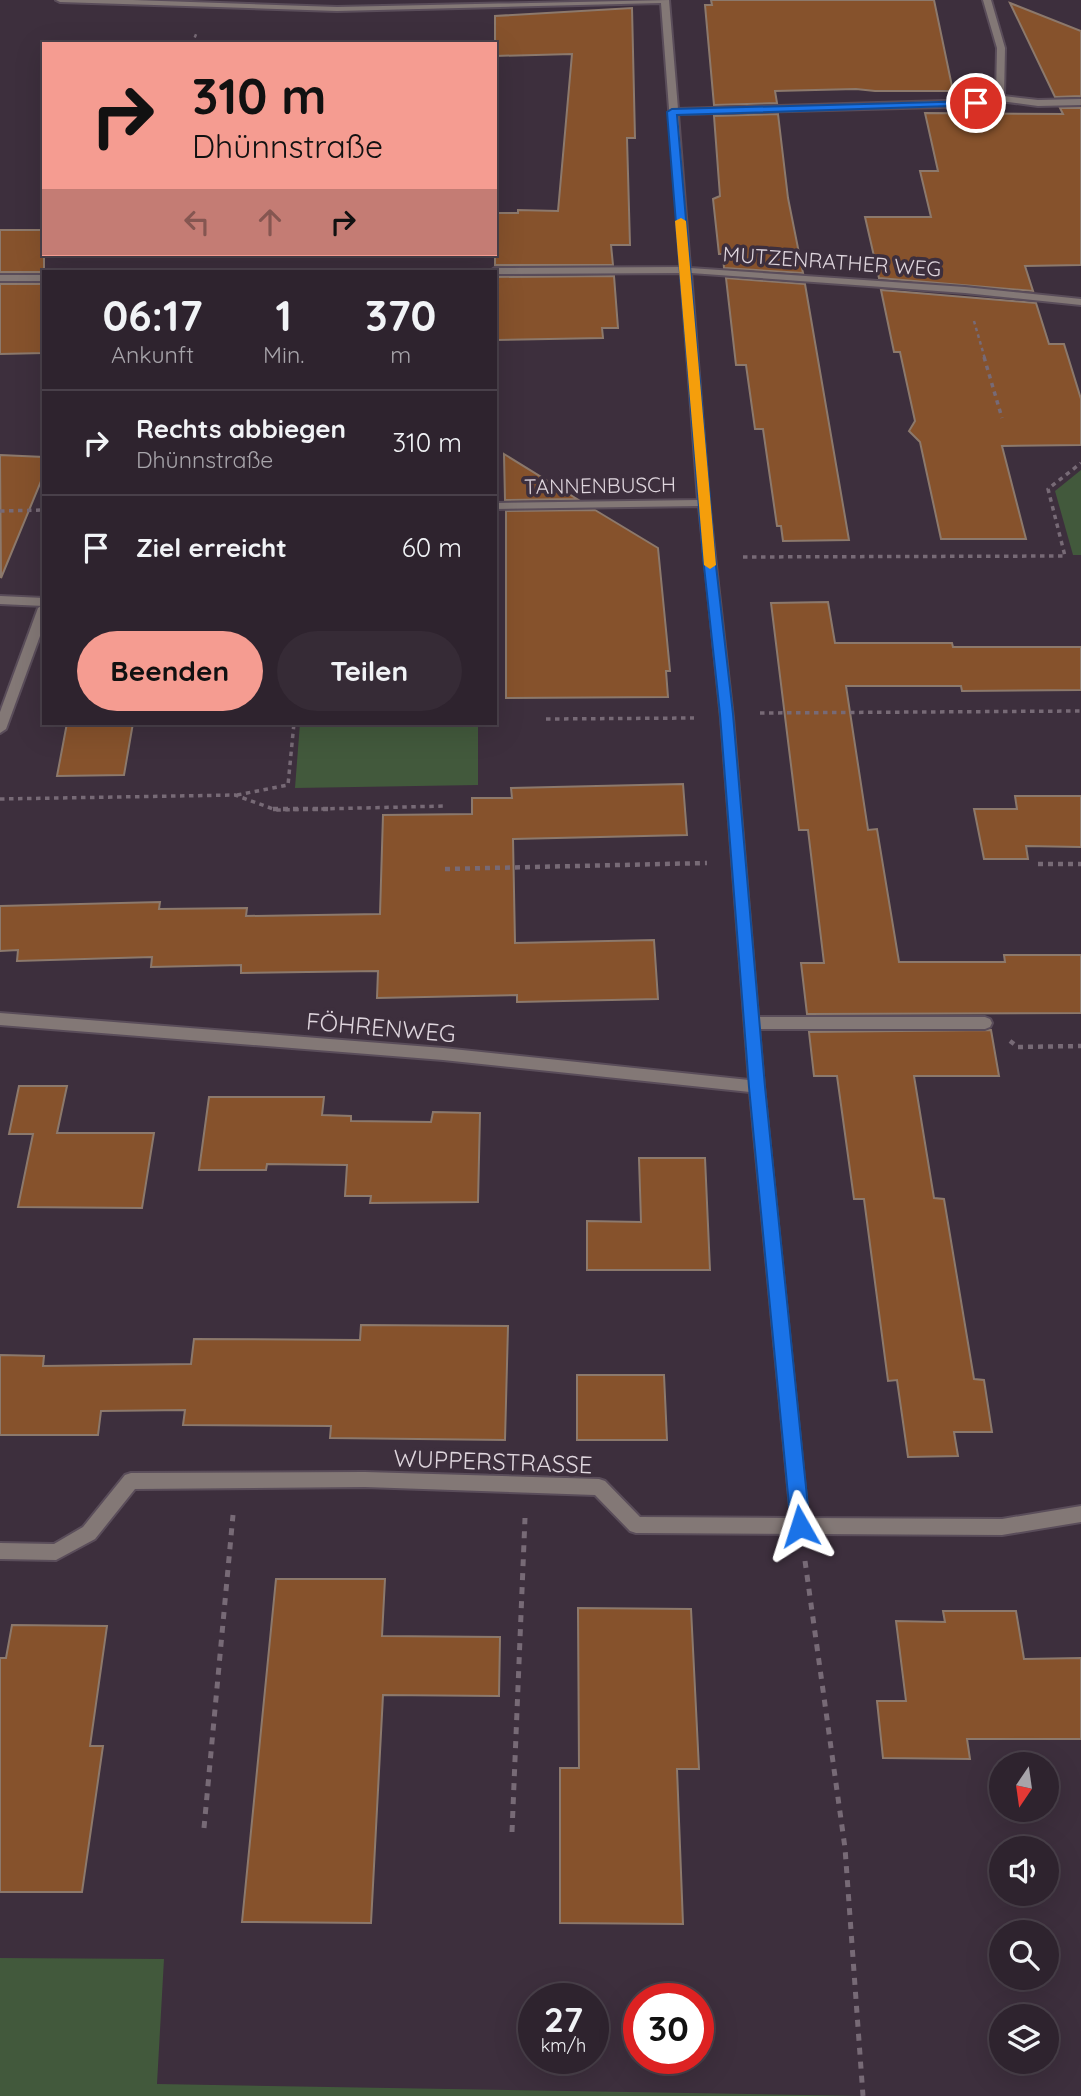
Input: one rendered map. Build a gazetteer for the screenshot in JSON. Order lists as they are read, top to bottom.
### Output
{
  "streets": {
    "street": [
      "MUTZENRATHER WEG",
      "TANNENBUSCH",
      "FÖHRENWEG",
      "WUPPERSTRASSE"
    ]
  },
  "north": "bottom",
  "page": {
    "turn": ["310 m", "Dhünnstraße"],
    "eta": [
      "06:17",
      "Ankunft",
      "1",
      "Min.",
      "370",
      "m"
    ],
    "list": [
      {
        "name": "Rechts abbiegen",
        "note": "Dhünnstraße",
        "value": "310 m"
      },
      {
        "name": "Ziel erreicht",
        "value": "60 m"
      }
    ],
    "buttons": ["Beenden", "Teilen"],
    "speed": "27 km/h",
    "limit": "30"
  }
}
